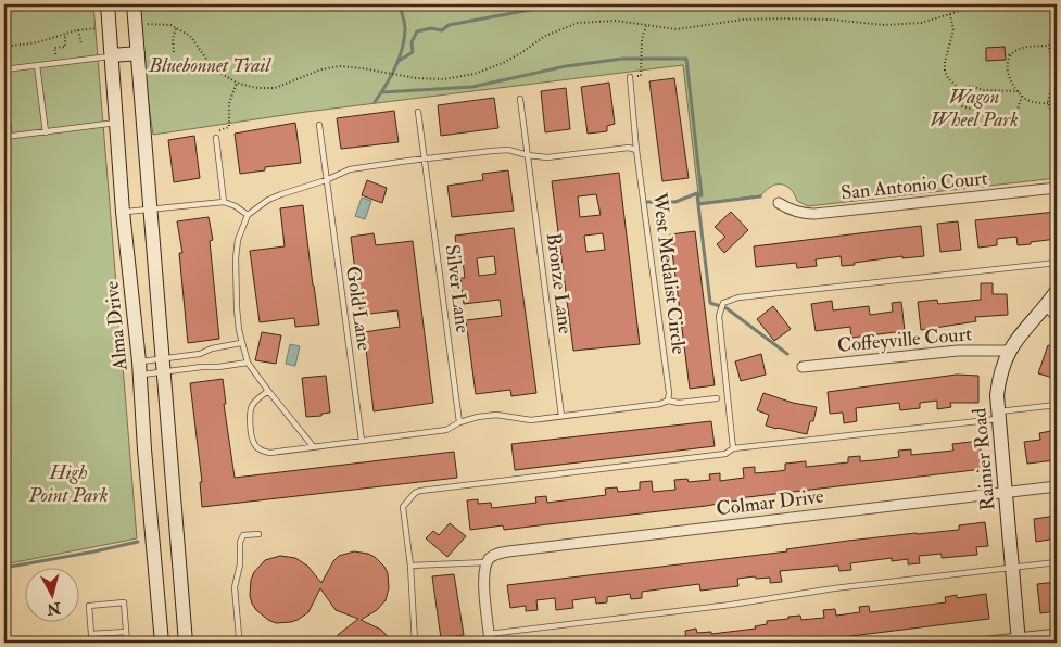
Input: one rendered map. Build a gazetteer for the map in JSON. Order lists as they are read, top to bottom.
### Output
{
  "streets": {
    "main road": ["Alma Drive", "Rainier Road"],
    "street": ["San Antonio Court", "Coffeyville Court", "Colmar Drive"],
    "lane": [
      "West Medalist Circle",
      "Bronze Lane",
      "Silver Lane",
      "Gold Lane"
    ]
  },
  "crossings": [
    ["Coffeyville Court", "Rainier Road"],
    ["Rainier Road", "Colmar Drive"]
  ],
  "parks": ["Bluebonnet Trail", "Wagon Wheel Park", "High Point Park"],
  "north": "bottom"
}
